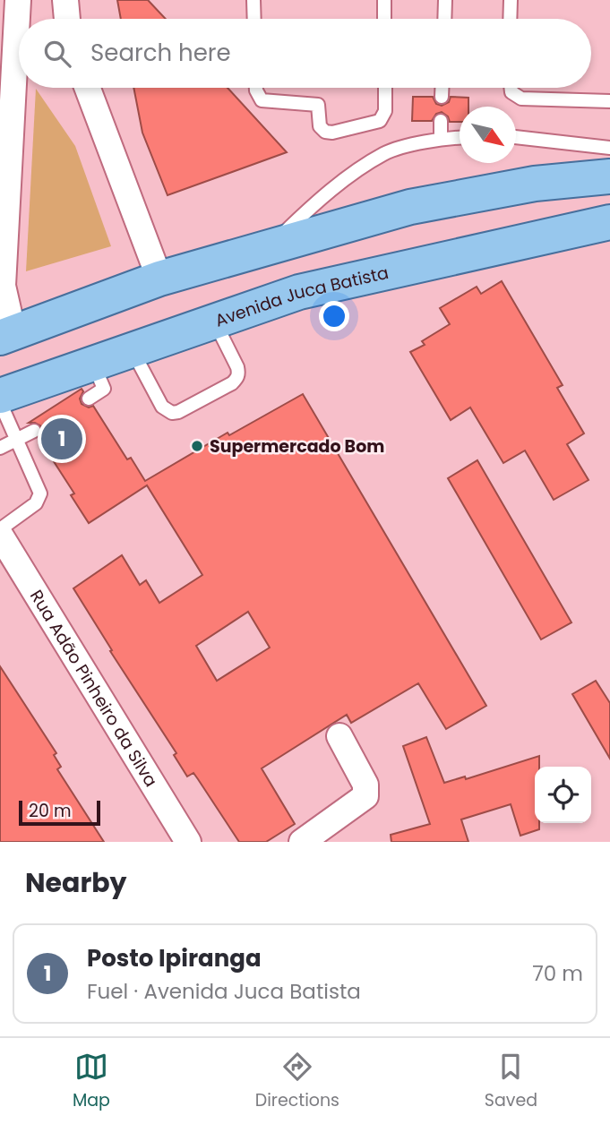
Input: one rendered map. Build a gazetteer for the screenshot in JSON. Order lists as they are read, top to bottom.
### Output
{
  "streets": {
    "main road": ["Avenida Juca Batista"],
    "street": ["Rua Adão Pinheiro da Silva"]
  },
  "places": ["Supermercado Bom"],
  "scale_bar": "20 m",
  "north": "bottom right",
  "page": {
    "search": "Search here",
    "pins": "1",
    "scale": "20 m",
    "heading": "Nearby",
    "list": [
      {
        "mark": "1",
        "name": "Posto Ipiranga",
        "note": "Fuel · Avenida Juca Batista",
        "value": "70 m"
      }
    ],
    "nav": ["Map", "Directions", "Saved"]
  }
}
